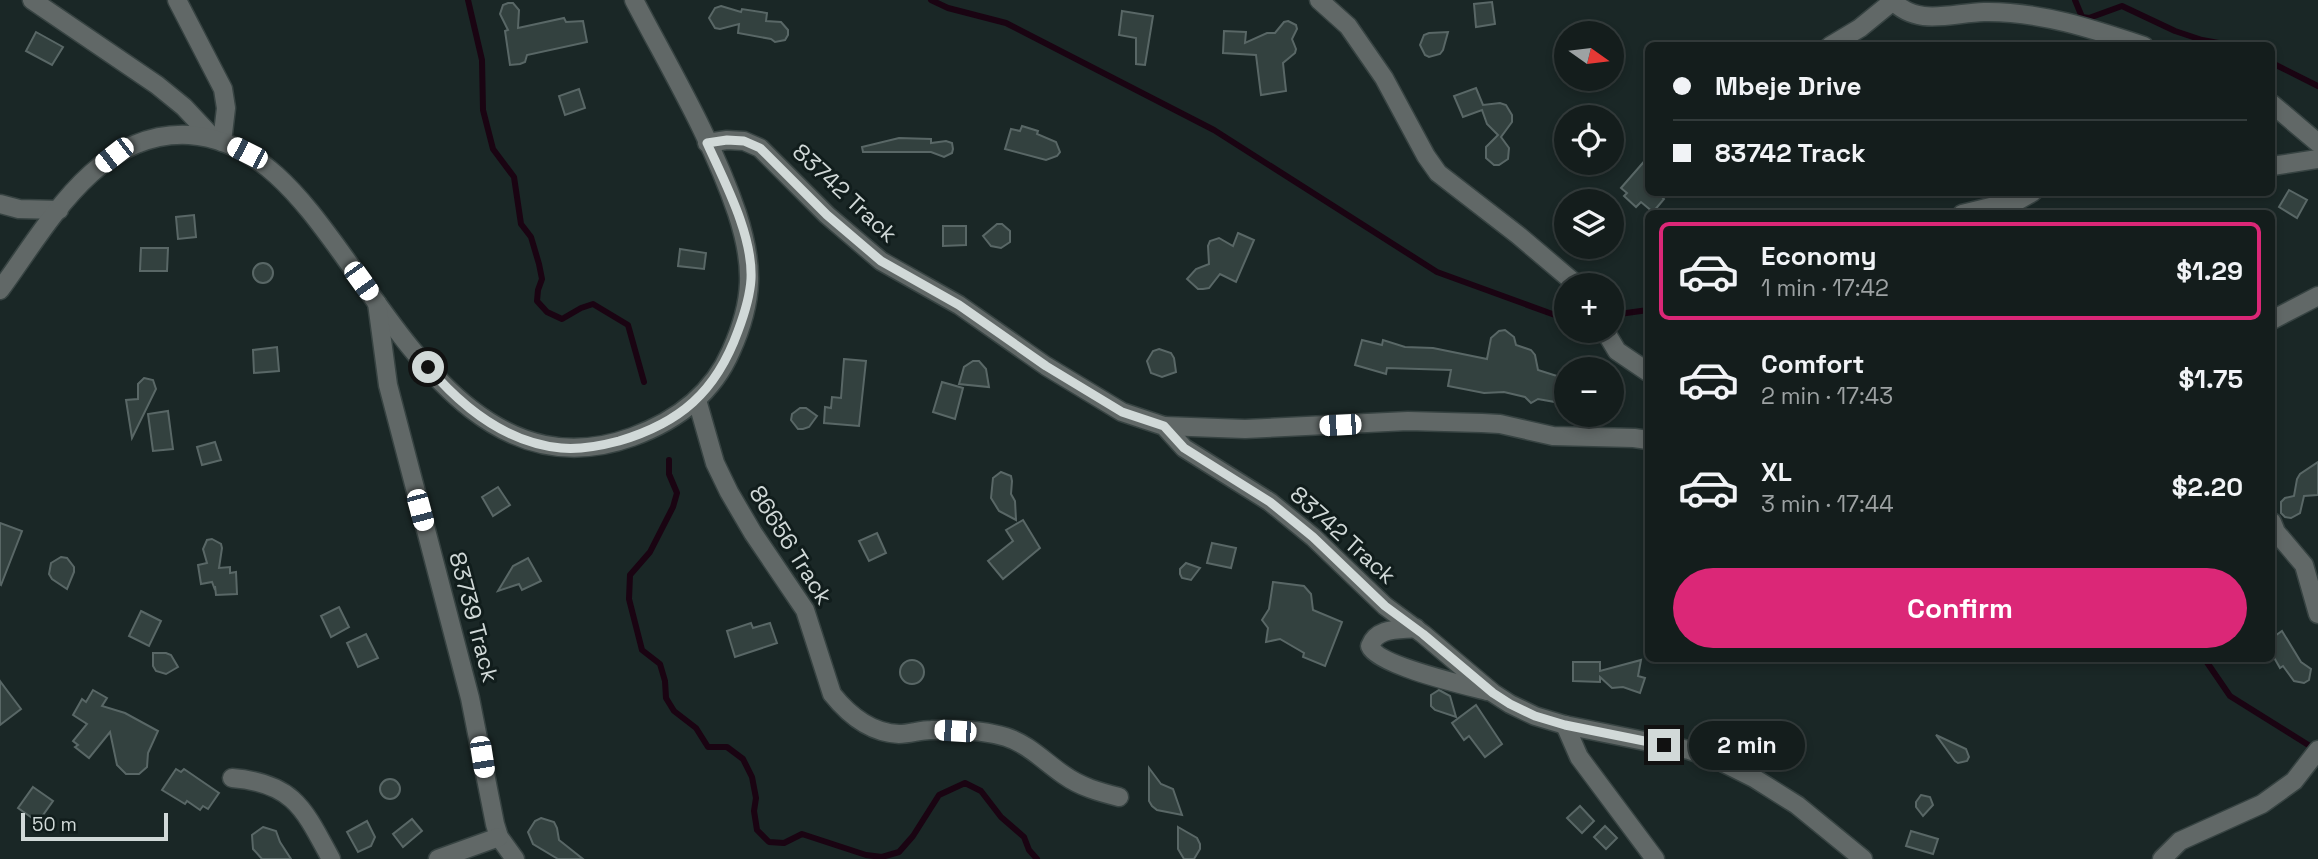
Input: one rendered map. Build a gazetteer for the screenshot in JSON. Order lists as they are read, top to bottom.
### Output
{
  "streets": {
    "street": ["83742 Track", "86656 Track", "83739 Track"]
  },
  "scale_bar": "50 m",
  "north": "right",
  "page": {
    "map_buttons": ["+", "−"],
    "banner": ["Mbeje Drive", "83742 Track"],
    "list": [
      {
        "name": "Economy",
        "note": "1 min · 17:42",
        "value": "$1.29"
      },
      {
        "name": "Comfort",
        "note": "2 min · 17:43",
        "value": "$1.75"
      },
      {
        "name": "XL",
        "note": "3 min · 17:44",
        "value": "$2.20"
      }
    ],
    "buttons": "Confirm",
    "bubble": "2 min",
    "scale": "50 m"
  }
}
